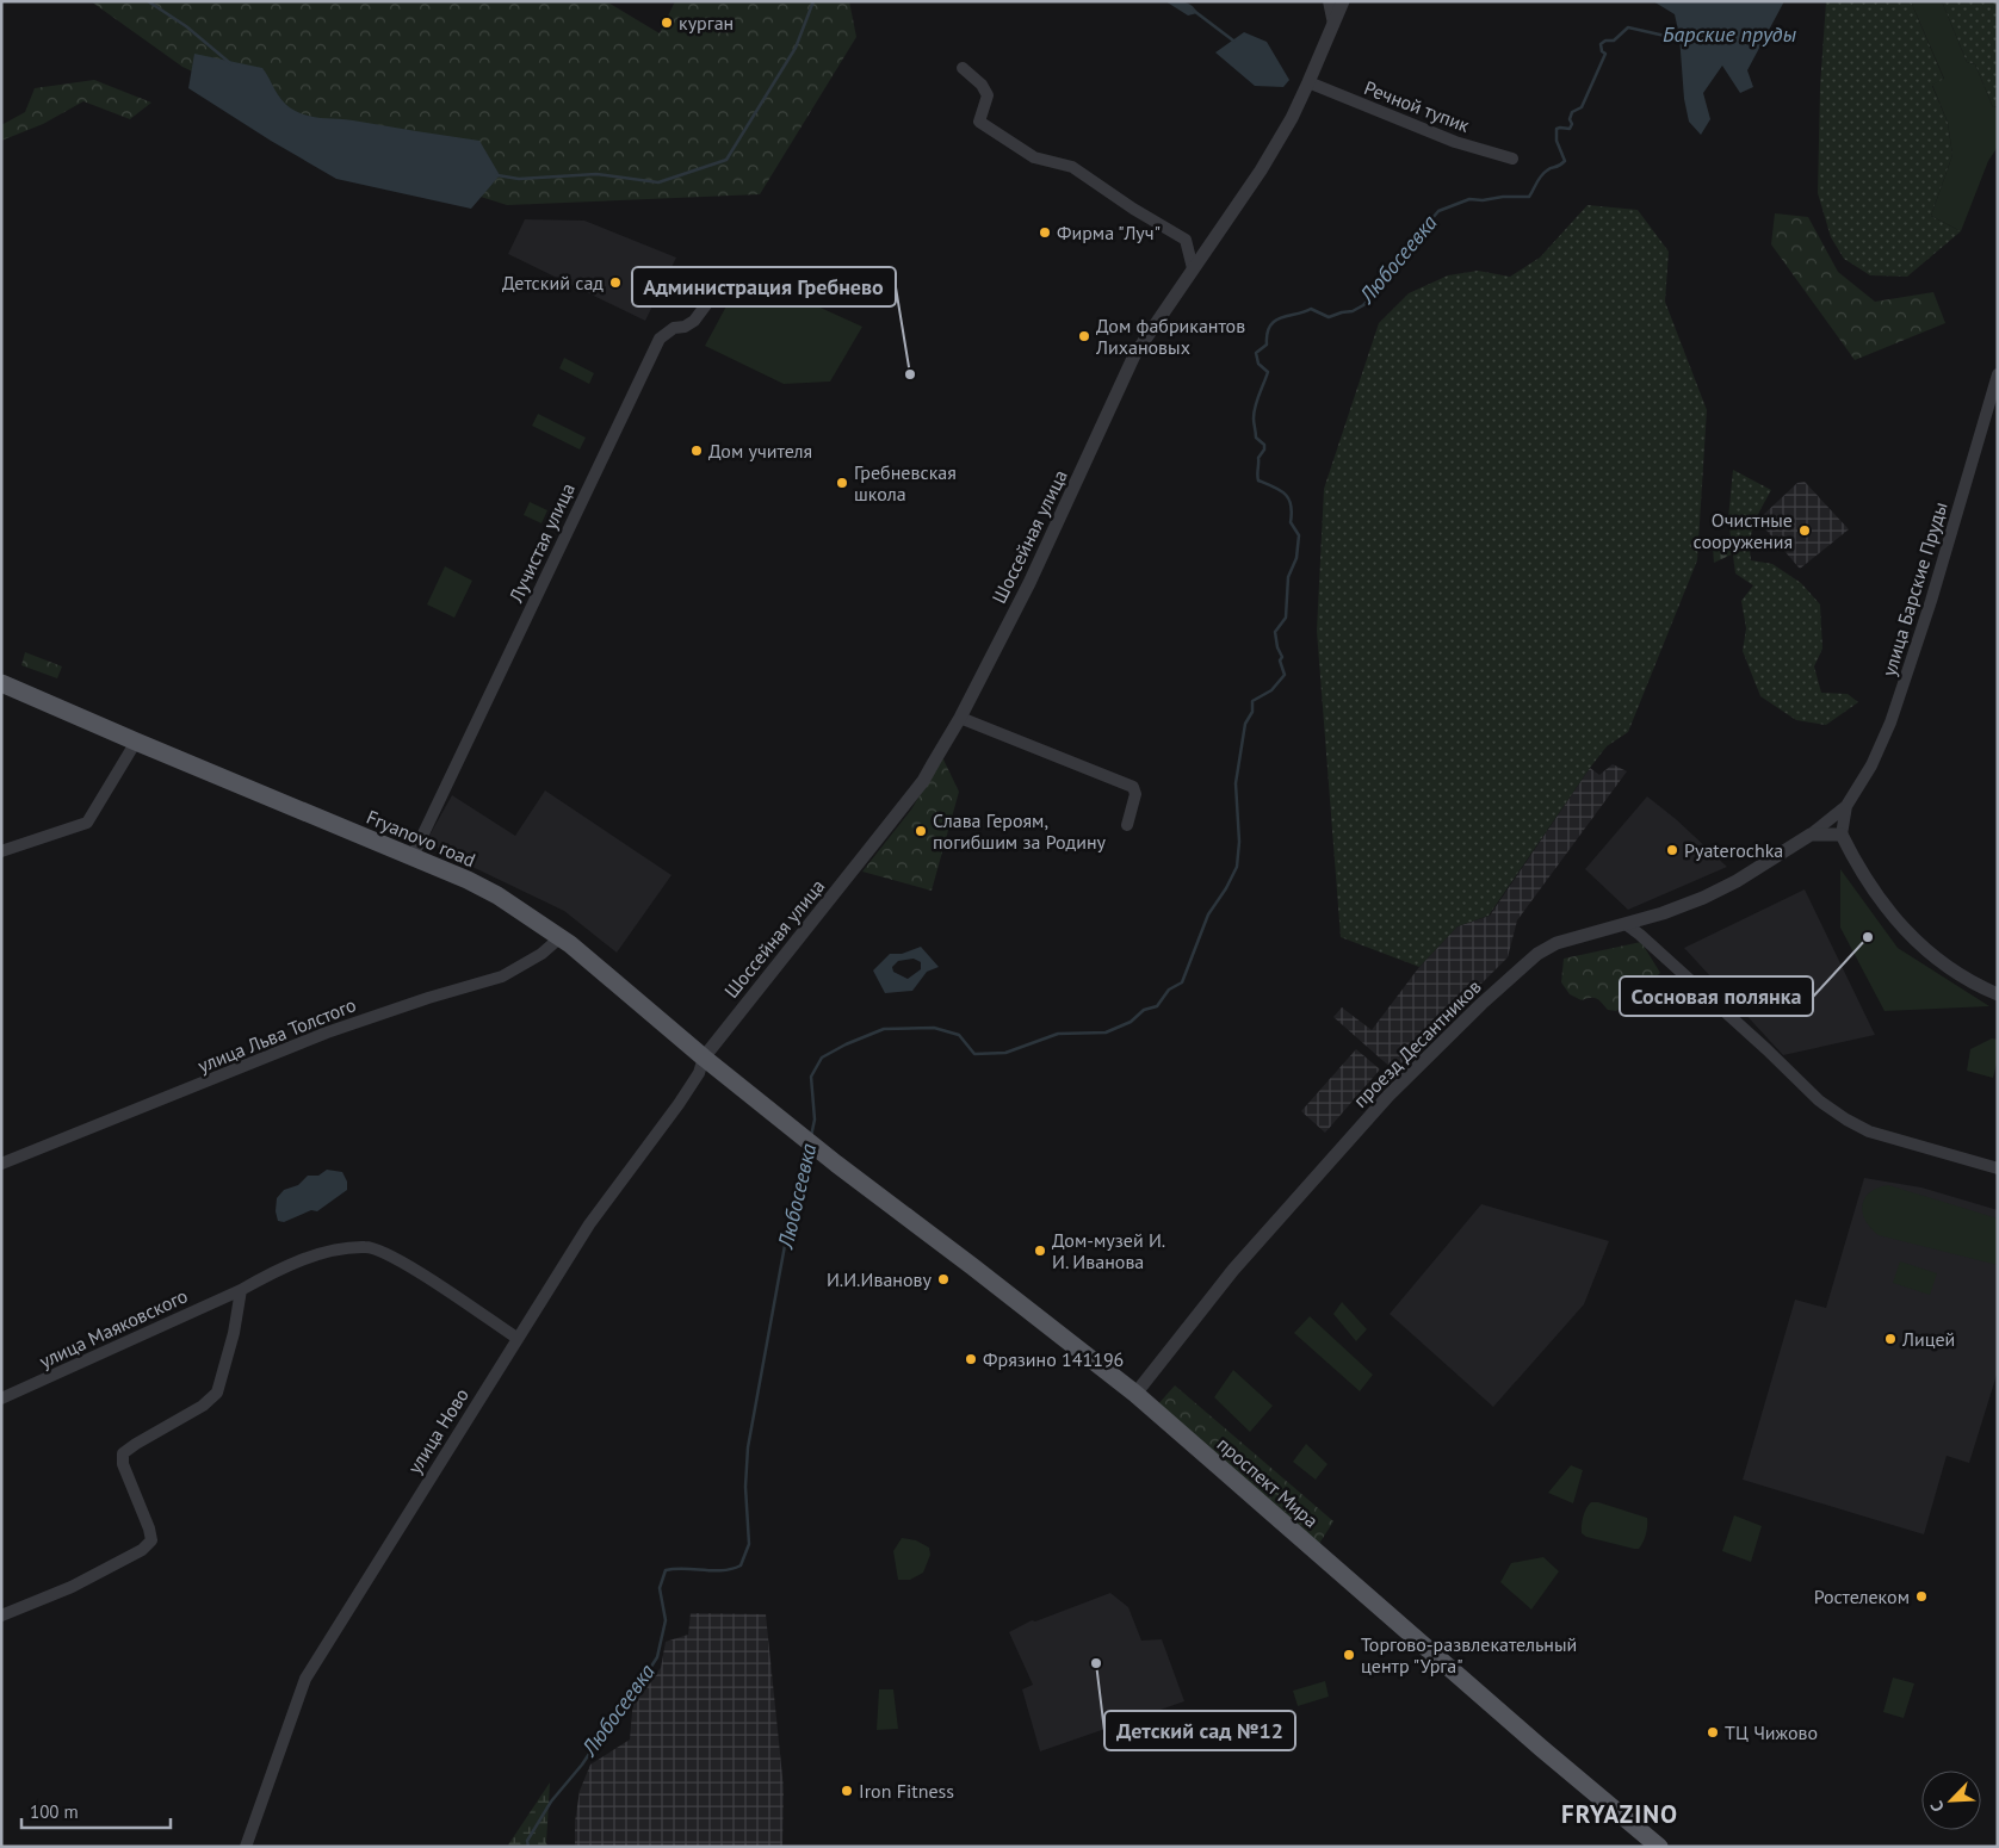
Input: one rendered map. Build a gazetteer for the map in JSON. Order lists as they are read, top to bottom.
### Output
{
  "streets": {
    "main road": ["Fryanovo road", "проспект Мира"],
    "street": [
      "Речной тупик",
      "Шоссейная улица",
      "Лучистая улица",
      "улица Барские Пруды",
      "улица Льва Толстого",
      "проезд Десантников",
      "улица Маяковского",
      "улица Ново"
    ]
  },
  "crossings": [
    ["Речной тупик", "Шоссейная улица"],
    ["Шоссейная улица", "Fryanovo road"],
    ["Шоссейная улица", "улица Ново"],
    ["Лучистая улица", "Fryanovo road"],
    ["Fryanovo road", "улица Льва Толстого"],
    ["Fryanovo road", "улица Ново"],
    ["Fryanovo road", "проспект Мира"],
    ["проезд Десантников", "проспект Мира"],
    ["улица Маяковского", "улица Ново"]
  ],
  "districts": ["FRYAZINO"],
  "water": ["Барские пруды", "Любосеевка"],
  "places": [
    "курган",
    "Фирма \"Луч\"",
    "Детский сад",
    "Дом фабрикантов Лихановых",
    "Администрация Гребнево",
    "Дом учителя",
    "Гребневская школа",
    "Очистные сооружения",
    "Слава Героям, погибшим за Родину",
    "Pyaterochka",
    "Сосновая полянка",
    "Дом-музей И. И. Иванова",
    "И.И.Иванову",
    "Лицей",
    "Фрязино 141196",
    "Ростелеком",
    "Торгово-развлекательный центр \"Урга\"",
    "Детский сад №12",
    "ТЦ Чижово",
    "Iron Fitness"
  ],
  "scale_bar": "100 m",
  "north": "bottom left"
}
